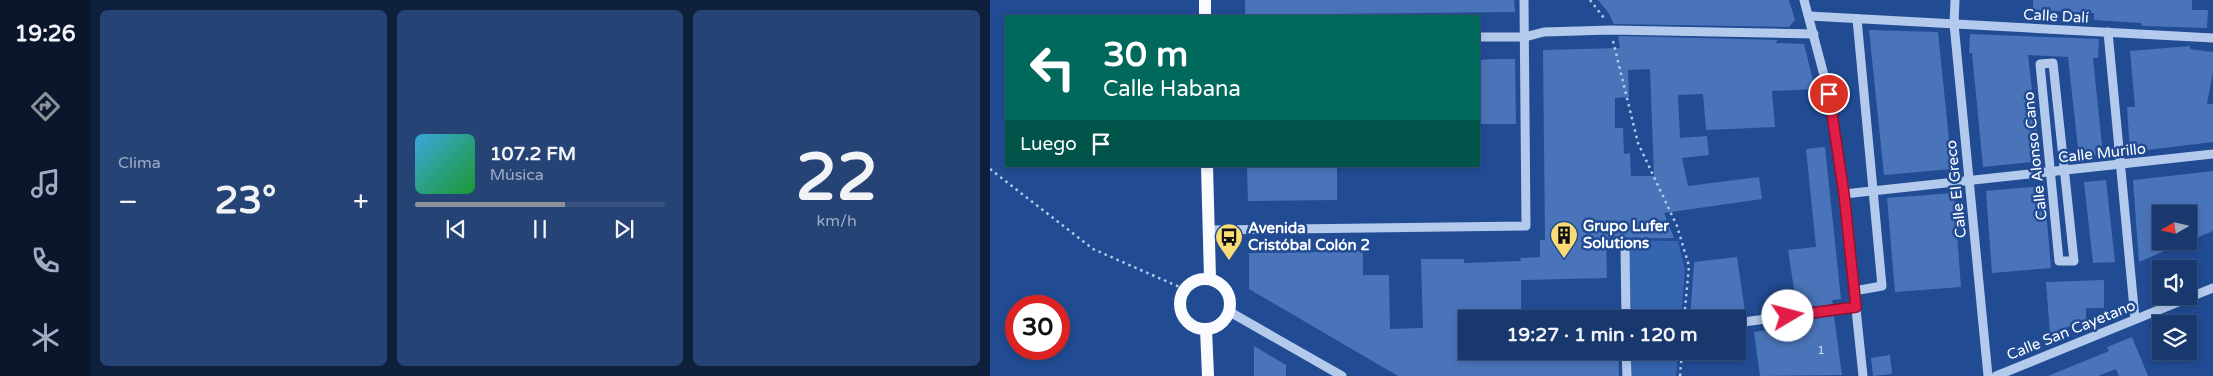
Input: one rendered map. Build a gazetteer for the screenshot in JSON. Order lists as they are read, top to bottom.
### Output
{
  "streets": {
    "street": [
      "Calle Dalí",
      "Calle Murillo",
      "Calle Alonso Cano",
      "Calle El Greco",
      "Calle San Cayetano"
    ]
  },
  "crossings": [
    ["Calle Dalí", "Calle El Greco"],
    ["Calle Murillo", "Calle Alonso Cano"],
    ["Calle Murillo", "Calle El Greco"]
  ],
  "places": {
    "building": ["Grupo Lufer Solutions"],
    "bus stop": ["Avenida Cristóbal Colón 2"]
  },
  "house_numbers": ["1"],
  "north": "left",
  "page": {
    "tabs": "19:26",
    "tile": [
      "Clima",
      ["22", "km/h"]
    ],
    "turn": ["30 m", "Calle Habana"],
    "then": "Luego",
    "song": ["107.2 FM", "Música"],
    "heat": ["−", "23°", "+"],
    "limit": "30",
    "trip": "19:27 · 1 min · 120 m"
  }
}
